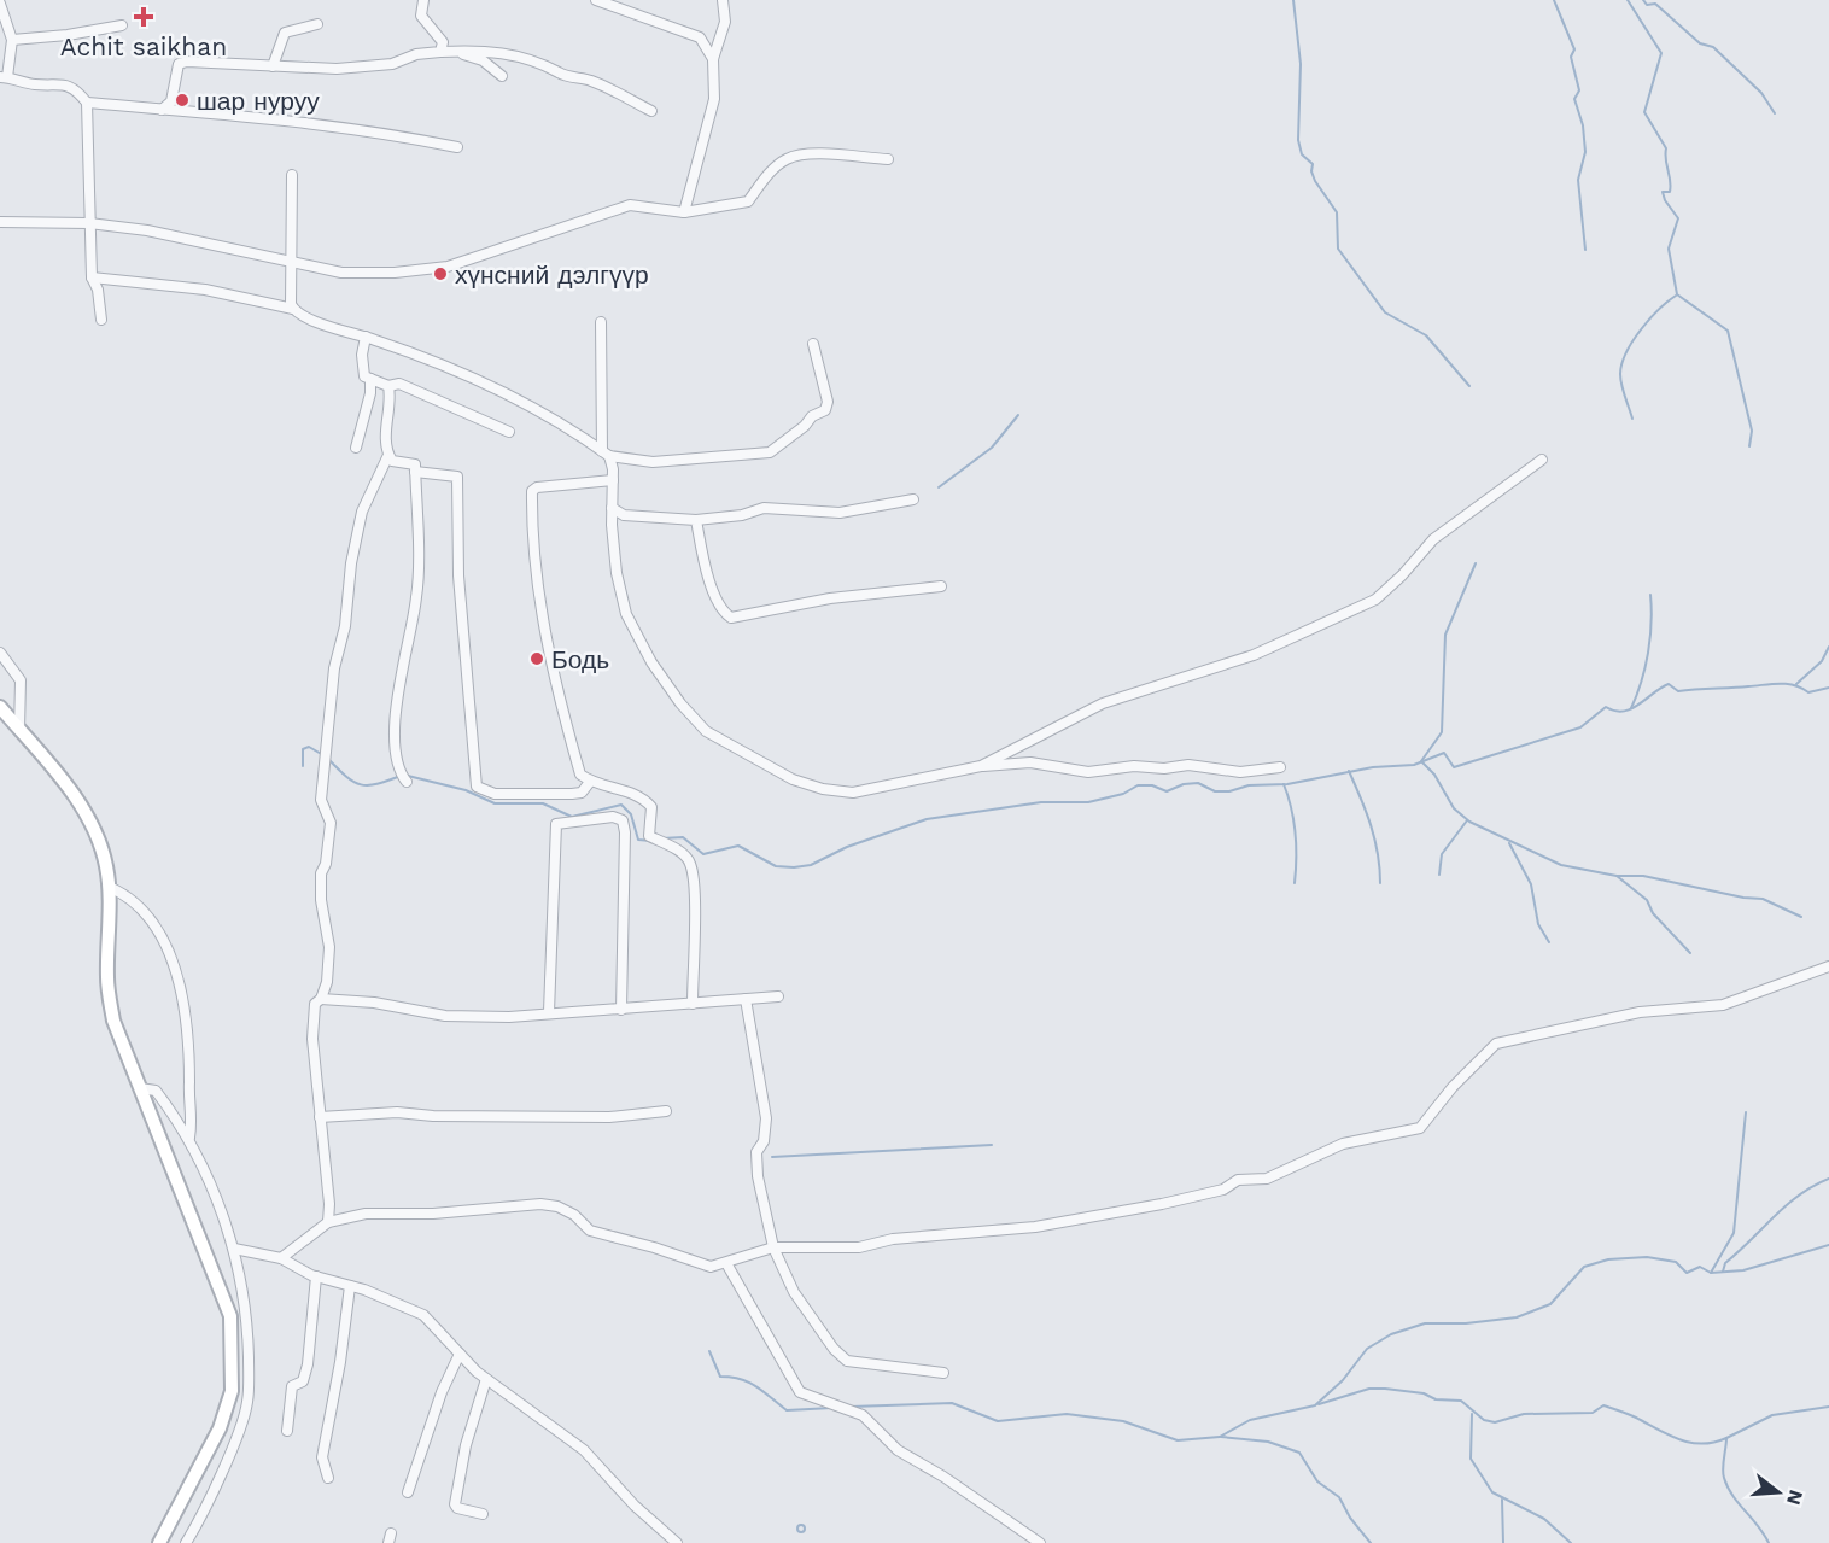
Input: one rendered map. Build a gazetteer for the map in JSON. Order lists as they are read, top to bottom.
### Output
{
  "places": {
    "health": ["Achit saikhan"],
    "other": ["шар нуруу", "хүнсний дэлгүүр", "Бодь"]
  },
  "north": "right"
}
